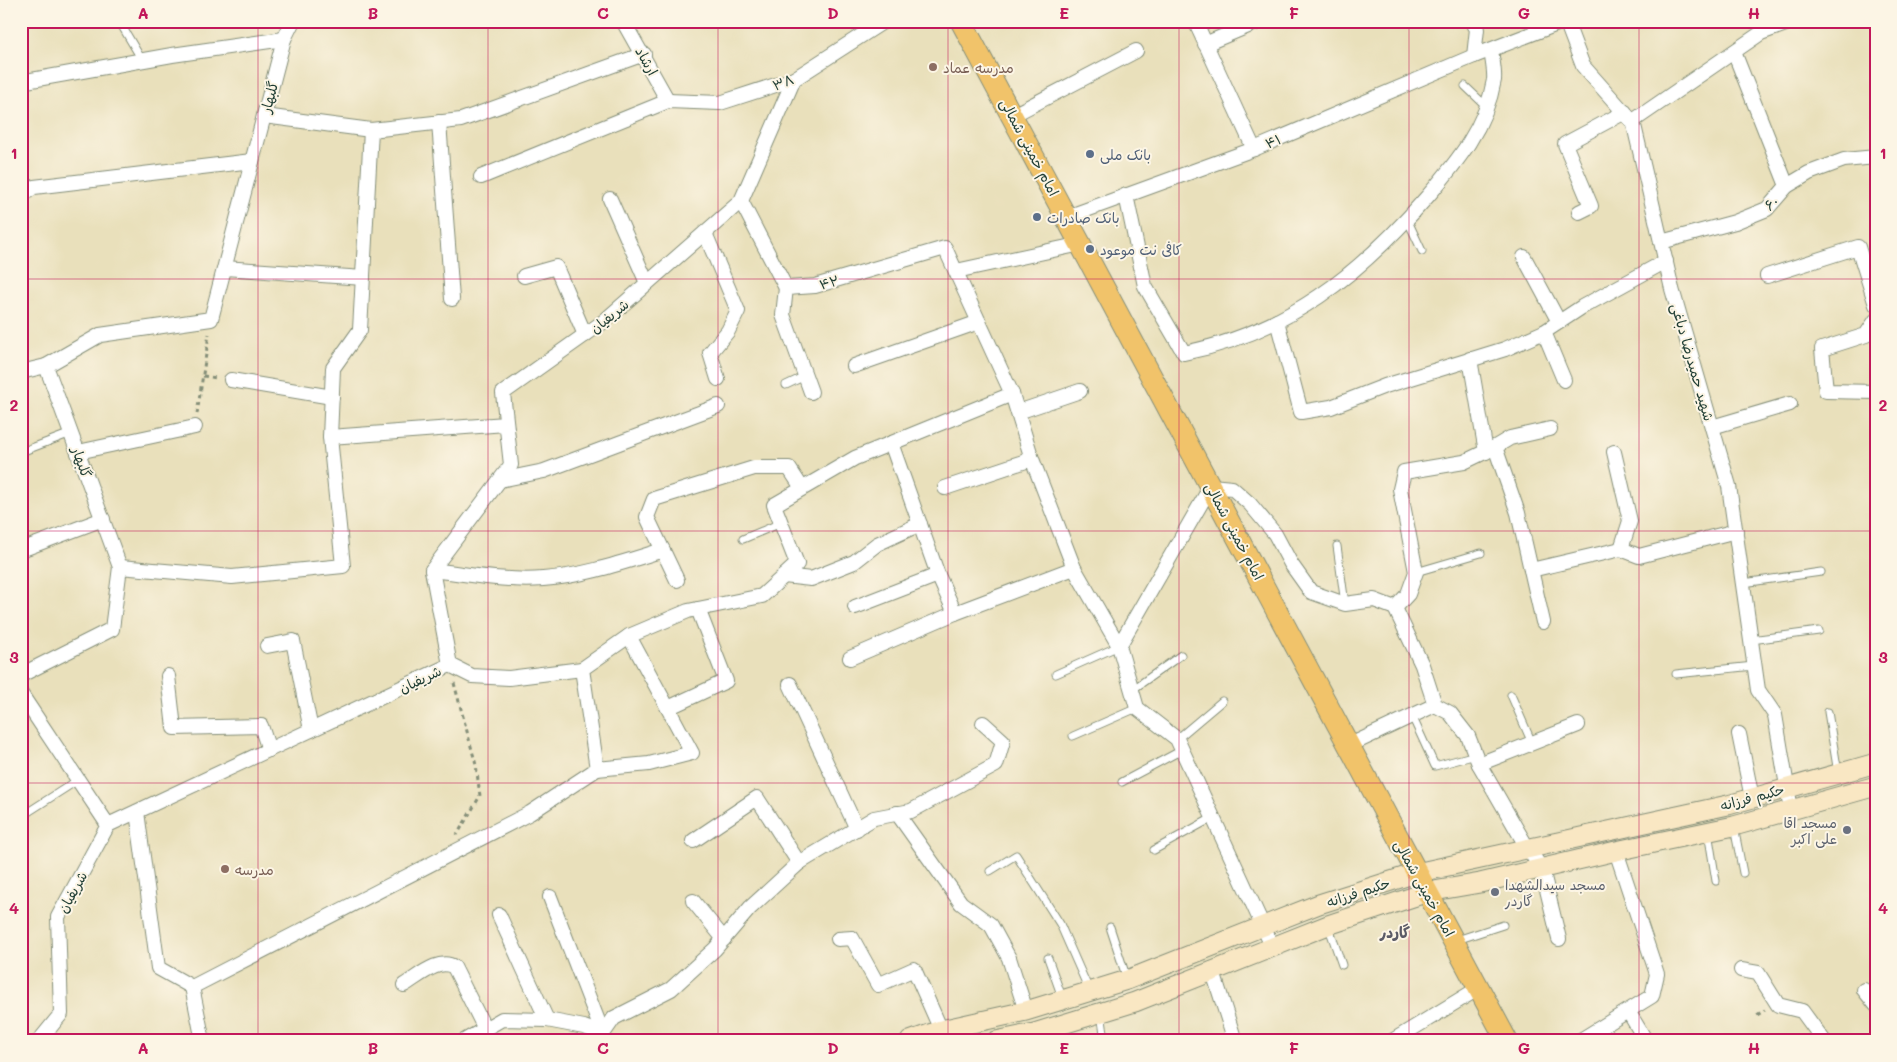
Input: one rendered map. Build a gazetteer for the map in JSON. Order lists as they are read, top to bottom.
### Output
{
  "streets": {
    "main road": ["امام خمینی شمالی"],
    "street": [
      "ارشاد",
      "۳۸",
      "گلبهار",
      "۴۱",
      "۶۰",
      "۴۲",
      "شریفیان",
      "شهید حمیدرضا دباغی",
      "حکیم فرزانه"
    ]
  },
  "crossings": [
    ["ارشاد", "۳۸"],
    ["۴۱", "امام خمینی شمالی"],
    ["امام خمینی شمالی", "حکیم فرزانه"],
    ["۶۰", "شهید حمیدرضا دباغی"],
    ["شهید حمیدرضا دباغی", "حکیم فرزانه"]
  ],
  "districts": ["گاردر"],
  "places": [
    "مدرسه عماد",
    "بانک ملی",
    "بانک صادرات",
    "کافی نت موعود",
    "مسجد اقا علی اکبر",
    "مدرسه",
    "مسجد سیدالشهدا گاردر"
  ],
  "grid": {
    "columns": [
      "A",
      "B",
      "C",
      "D",
      "E",
      "F",
      "G",
      "H"
    ],
    "rows": [
      "1",
      "2",
      "3",
      "4"
    ]
  }
}
